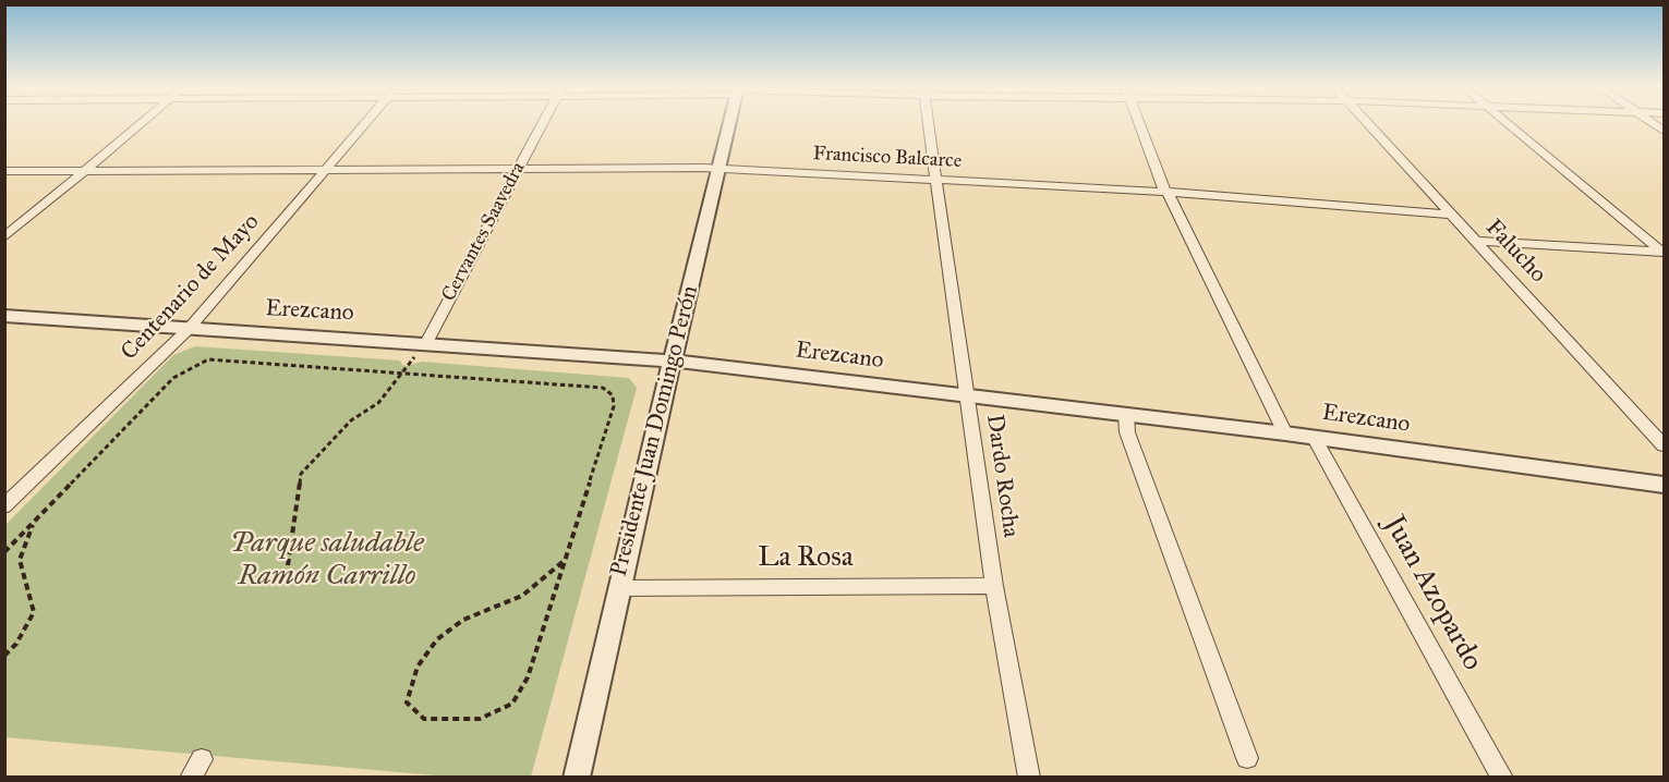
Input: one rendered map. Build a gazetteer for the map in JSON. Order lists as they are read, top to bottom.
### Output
{
  "streets": {
    "street": [
      "Francisco Balcarce",
      "Cervantes Saavedra",
      "Falucho",
      "Centenario de Mayo",
      "Erezcano",
      "Presidente Juan Domingo Perón",
      "Dardo Rocha",
      "La Rosa",
      "Juan Azopardo"
    ]
  },
  "crossings": [
    ["Francisco Balcarce", "Cervantes Saavedra"],
    ["Francisco Balcarce", "Falucho"],
    ["Francisco Balcarce", "Centenario de Mayo"],
    ["Francisco Balcarce", "Presidente Juan Domingo Perón"],
    ["Francisco Balcarce", "Dardo Rocha"],
    ["Cervantes Saavedra", "Erezcano"],
    ["Centenario de Mayo", "Erezcano"],
    ["Erezcano", "Presidente Juan Domingo Perón"],
    ["Erezcano", "Dardo Rocha"],
    ["Erezcano", "Juan Azopardo"],
    ["Presidente Juan Domingo Perón", "La Rosa"],
    ["Dardo Rocha", "La Rosa"]
  ],
  "parks": ["Parque saludable Ramón Carrillo"]
}
